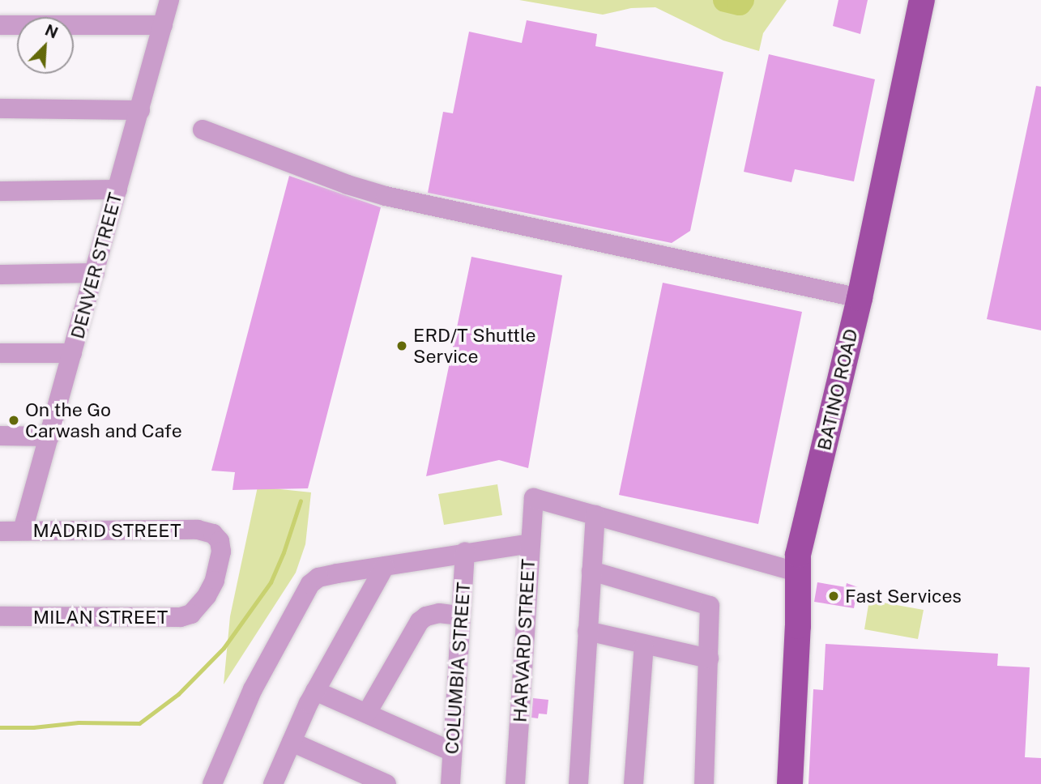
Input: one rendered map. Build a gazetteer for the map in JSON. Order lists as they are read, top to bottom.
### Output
{
  "streets": {
    "main road": ["BATINO ROAD"],
    "street": [
      "DENVER STREET",
      "MADRID STREET",
      "MILAN STREET",
      "HARVARD STREET",
      "COLUMBIA STREET"
    ]
  },
  "crossings": [
    ["DENVER STREET", "MADRID STREET"],
    ["MADRID STREET", "MILAN STREET"]
  ],
  "places": ["ERD/T Shuttle Service", "On the Go Carwash and Cafe", "Fast Services"],
  "north": "top right"
}
